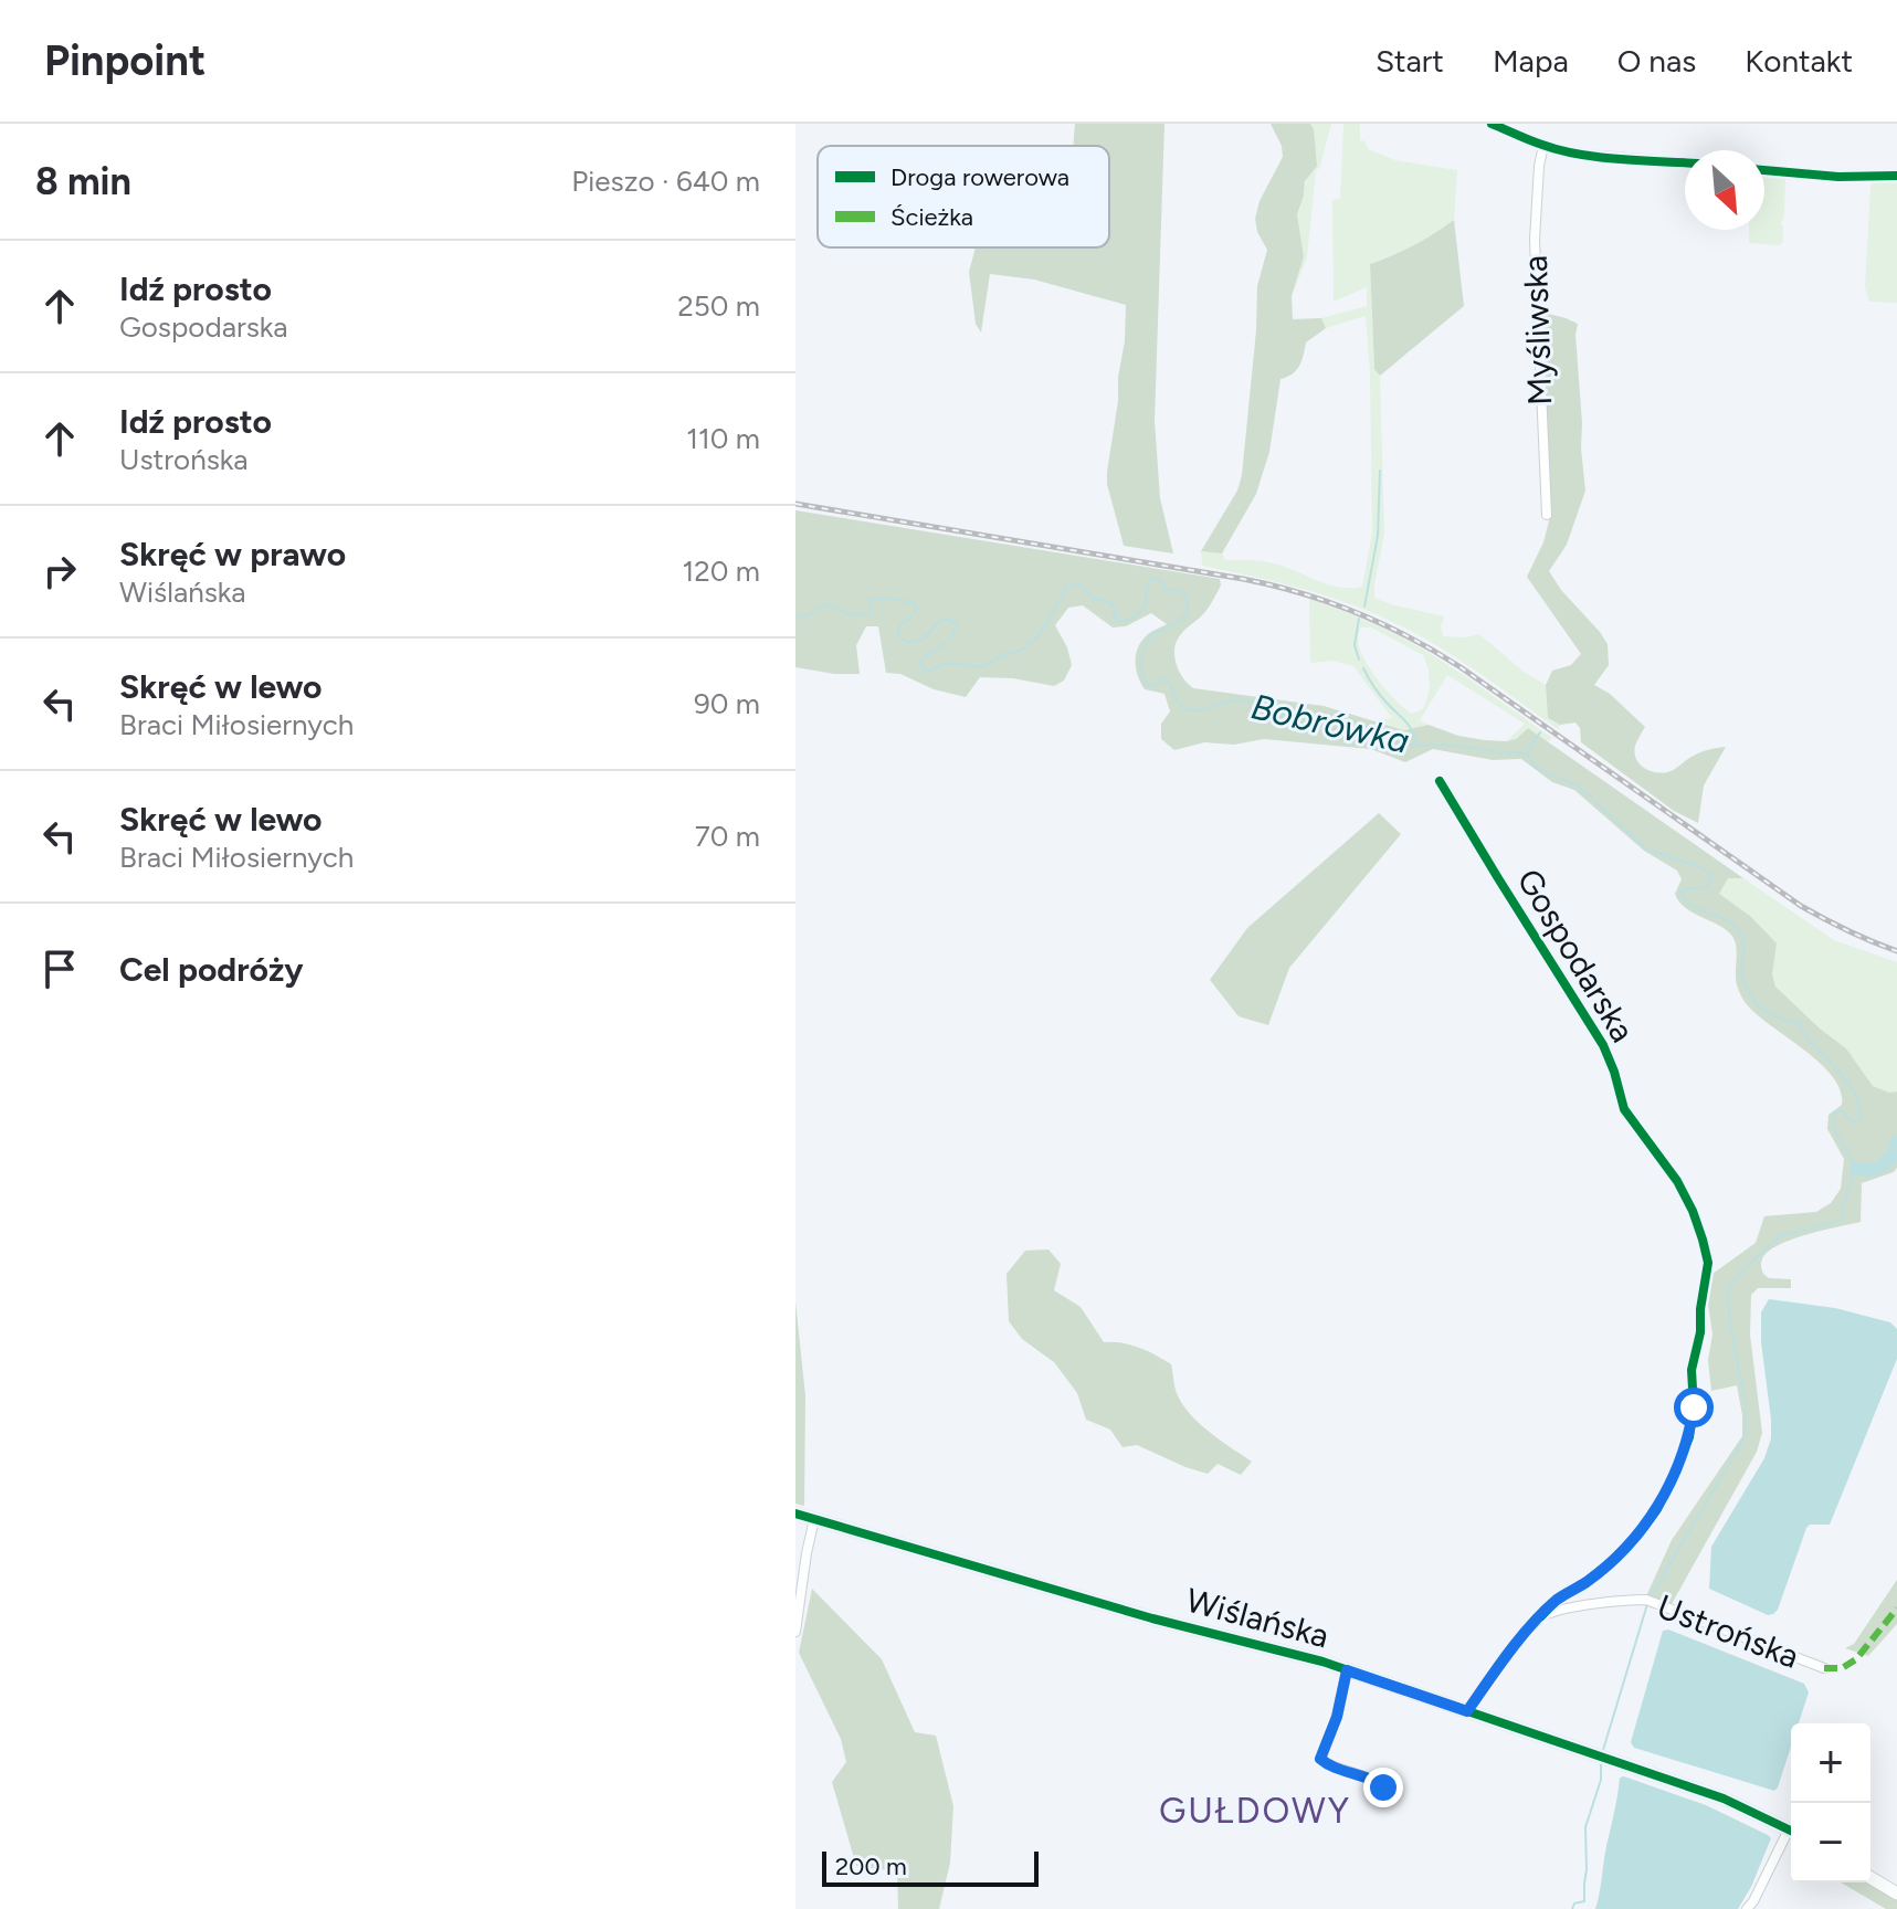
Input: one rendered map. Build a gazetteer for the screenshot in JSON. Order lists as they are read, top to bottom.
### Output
{
  "streets": {
    "street": [
      "Myśliwska",
      "Gospodarska",
      "Wiślańska",
      "Ustrońska"
    ]
  },
  "crossings": [
    ["Gospodarska", "Ustrońska"]
  ],
  "districts": ["GUŁDOWY"],
  "water": ["Bobrówka"],
  "legend": ["Droga rowerowa", "Ścieżka"],
  "scale_bar": "200 m",
  "north": "bottom right",
  "page": {
    "header": "Pinpoint",
    "nav": [
      "Start",
      "Mapa",
      "O nas",
      "Kontakt"
    ],
    "heading": ["8 min", "Pieszo · 640 m"],
    "list": [
      ["Idź prosto", "Gospodarska", "250 m"],
      ["Idź prosto", "Ustrońska", "110 m"],
      ["Skręć w prawo", "Wiślańska", "120 m"],
      ["Skręć w lewo", "Braci Miłosiernych", "90 m"],
      ["Skręć w lewo", "Braci Miłosiernych", "70 m"],
      "Cel podróży"
    ],
    "map_buttons": ["+", "−"],
    "scale": "200 m"
  }
}
